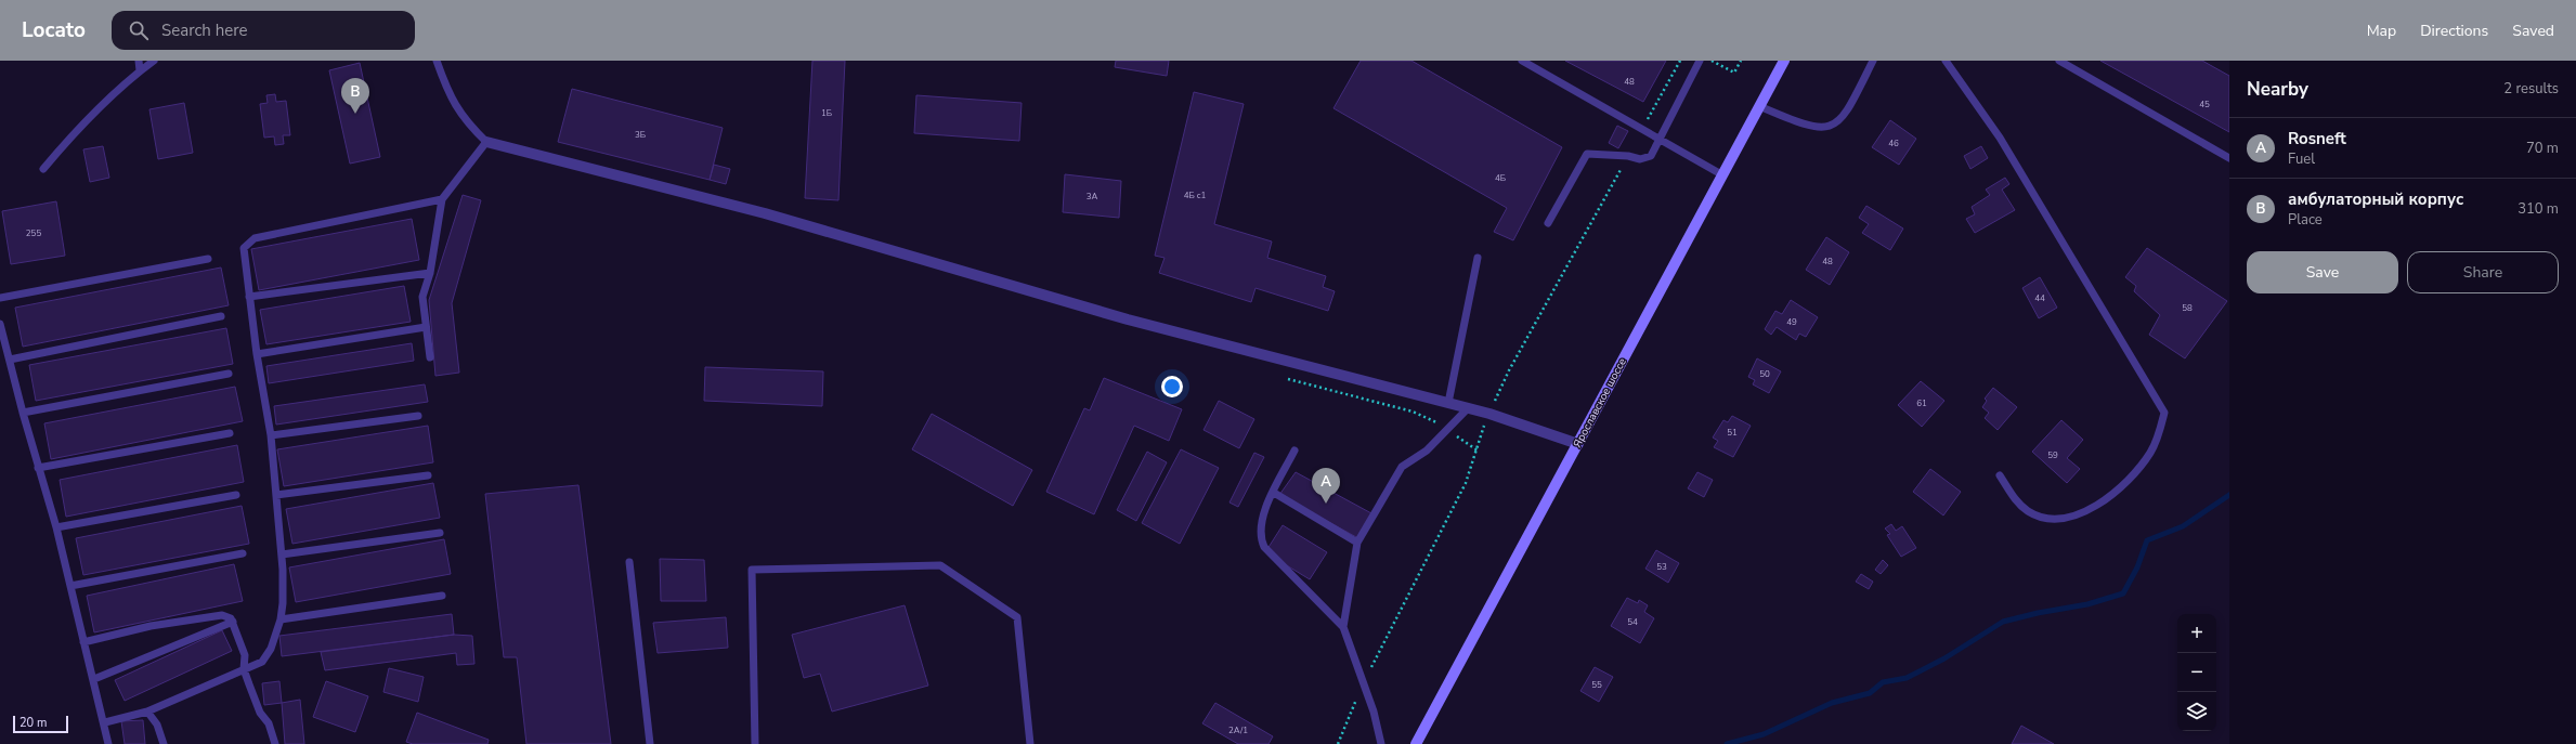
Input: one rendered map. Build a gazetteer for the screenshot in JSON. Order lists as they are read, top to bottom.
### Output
{
  "streets": {
    "main road": ["Ярославское шоссе"]
  },
  "house_numbers": [
    "48",
    "45",
    "1Б",
    "3Б",
    "46",
    "4Б",
    "4Б с1",
    "3А",
    "255",
    "48",
    "44",
    "58",
    "49",
    "50",
    "61",
    "51",
    "59",
    "53",
    "54",
    "55",
    "2А/1"
  ],
  "scale_bar": "20 m",
  "page": {
    "header": "Locato",
    "search": "Search here",
    "nav": ["Map", "Directions", "Saved"],
    "heading": ["Nearby", "2 results"],
    "pins": ["B", "A"],
    "list": [
      {
        "mark": "A",
        "name": "Rosneft",
        "note": "Fuel",
        "value": "70 m"
      },
      {
        "mark": "B",
        "name": "амбулаторный корпус",
        "note": "Place",
        "value": "310 m"
      }
    ],
    "buttons": ["Save", "Share"],
    "map_buttons": ["+", "−"],
    "scale": "20 m"
  }
}
